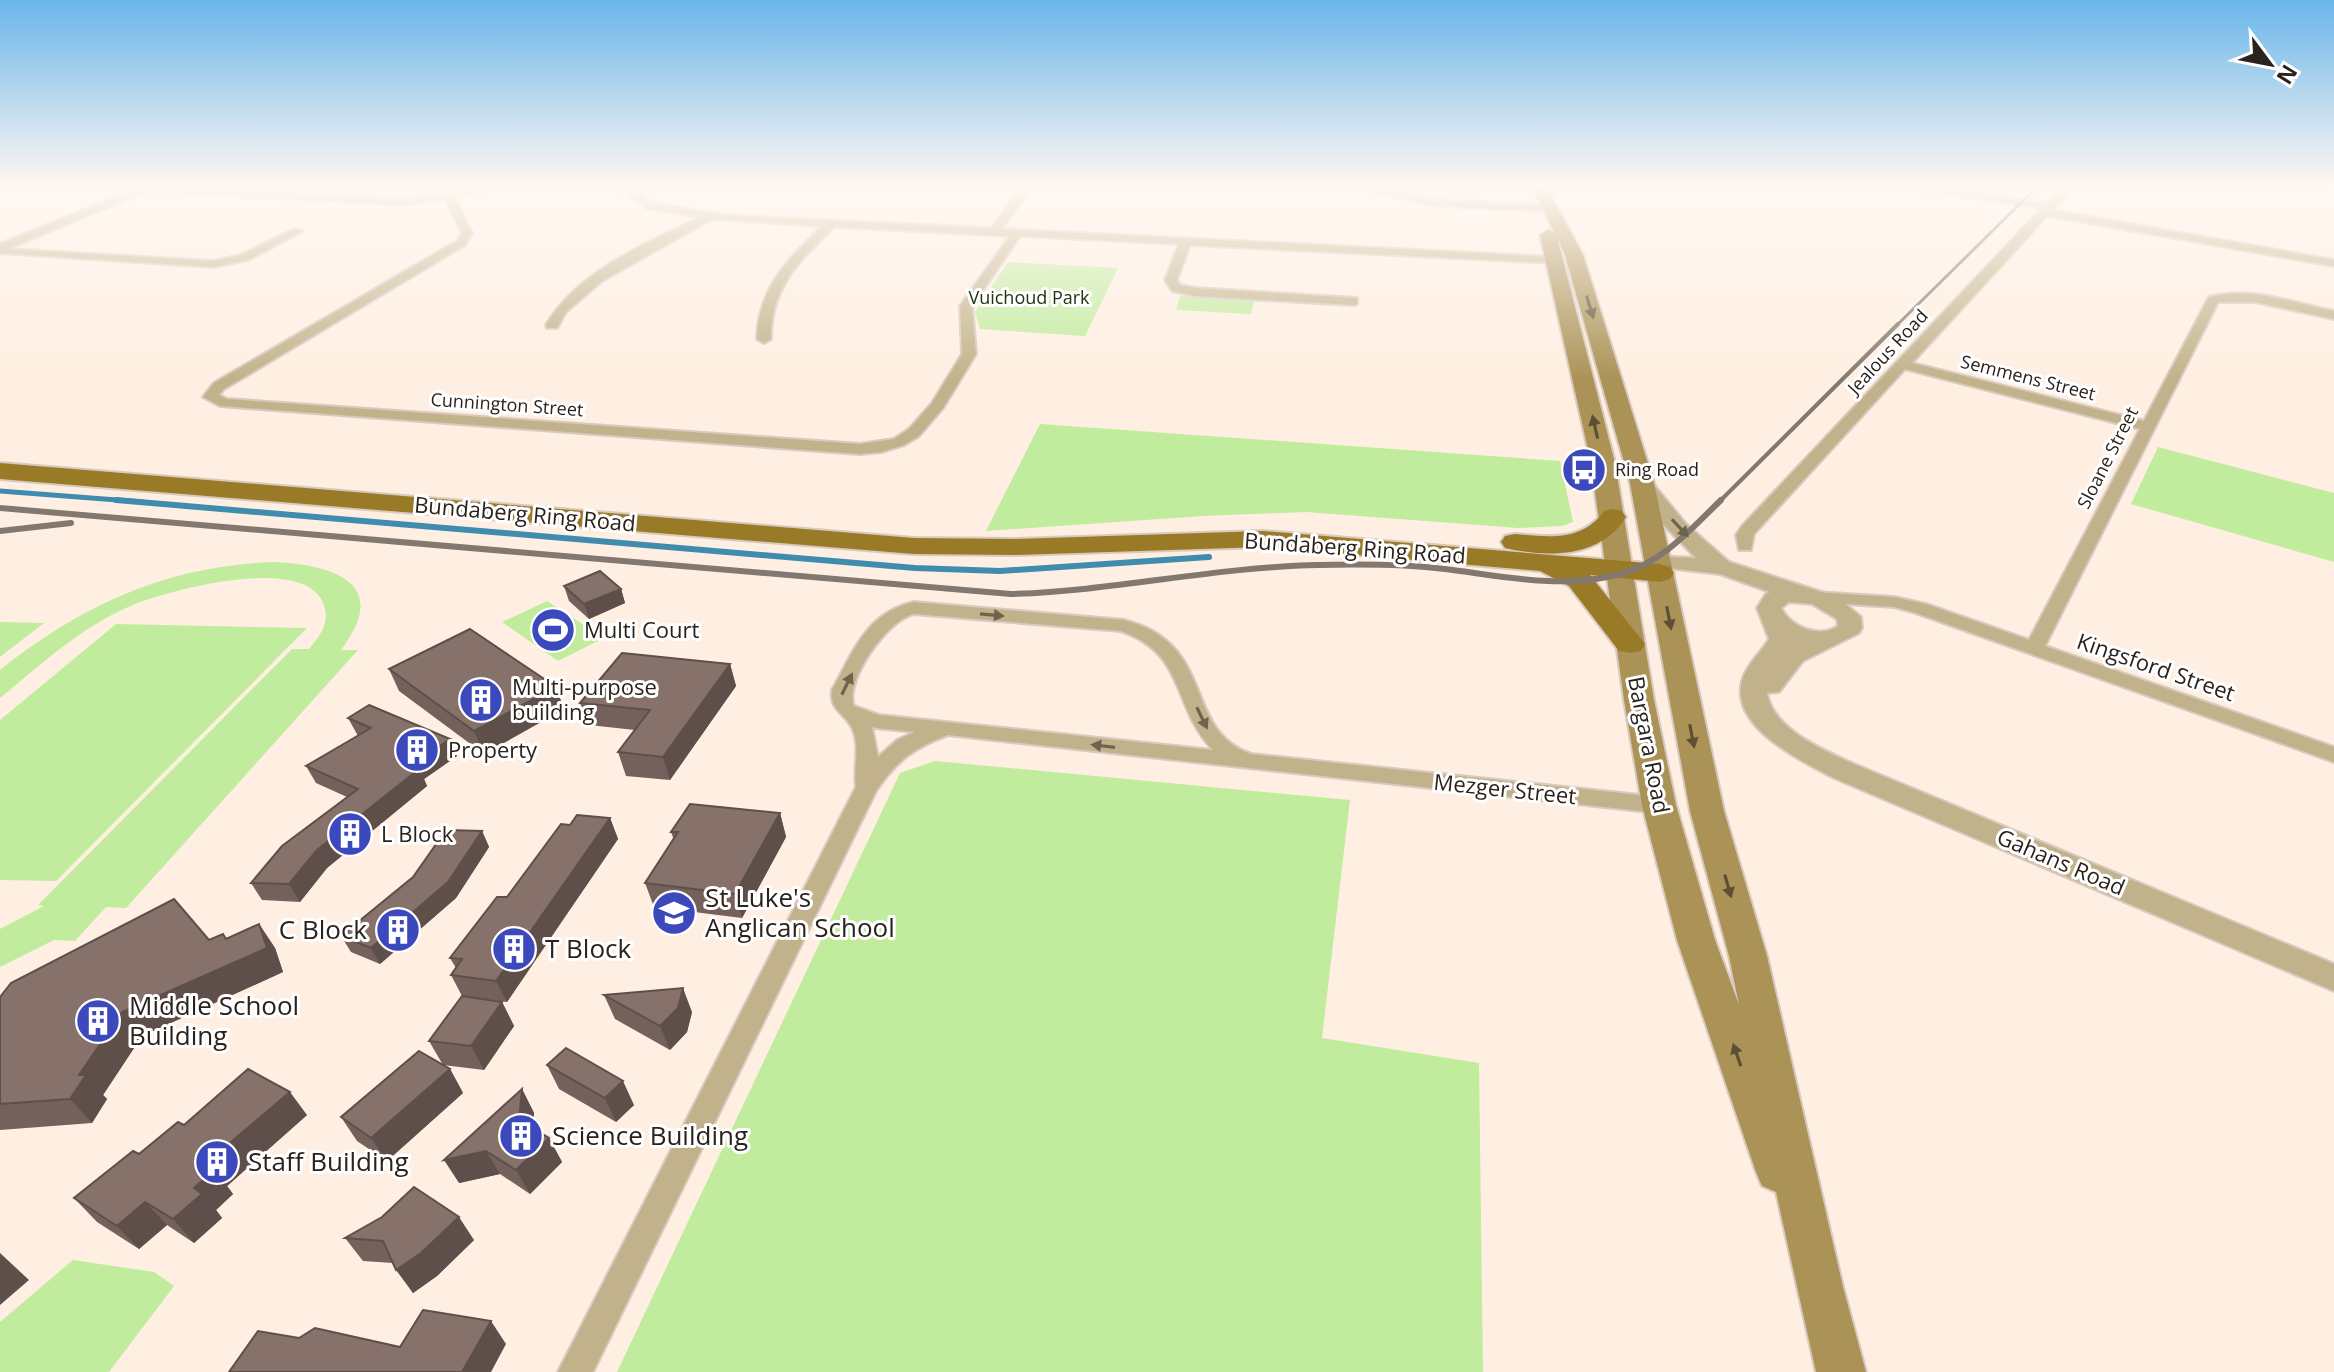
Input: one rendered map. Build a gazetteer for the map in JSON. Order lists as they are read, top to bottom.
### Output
{
  "streets": {
    "main road": ["Bundaberg Ring Road", "Bargara Road"],
    "street": [
      "Jealous Road",
      "Semmens Street",
      "Cunnington Street",
      "Sloane Street",
      "Kingsford Street",
      "Mezger Street",
      "Gahans Road"
    ]
  },
  "crossings": [
    ["Jealous Road", "Semmens Street"],
    ["Semmens Street", "Sloane Street"],
    ["Sloane Street", "Kingsford Street"],
    ["Bundaberg Ring Road", "Bargara Road"],
    ["Kingsford Street", "Gahans Road"],
    ["Bargara Road", "Mezger Street"]
  ],
  "one_way": ["Mezger Street"],
  "parks": ["Vuichoud Park"],
  "places": {
    "bus stop": ["Ring Road"],
    "sports": ["Multi Court"],
    "building": [
      "Multi-purpose building",
      "Property",
      "L Block",
      "C Block",
      "T Block",
      "Middle School Building",
      "Science Building",
      "Staff Building"
    ],
    "school or university": ["St Luke's Anglican School"]
  },
  "north": "bottom right"
}
